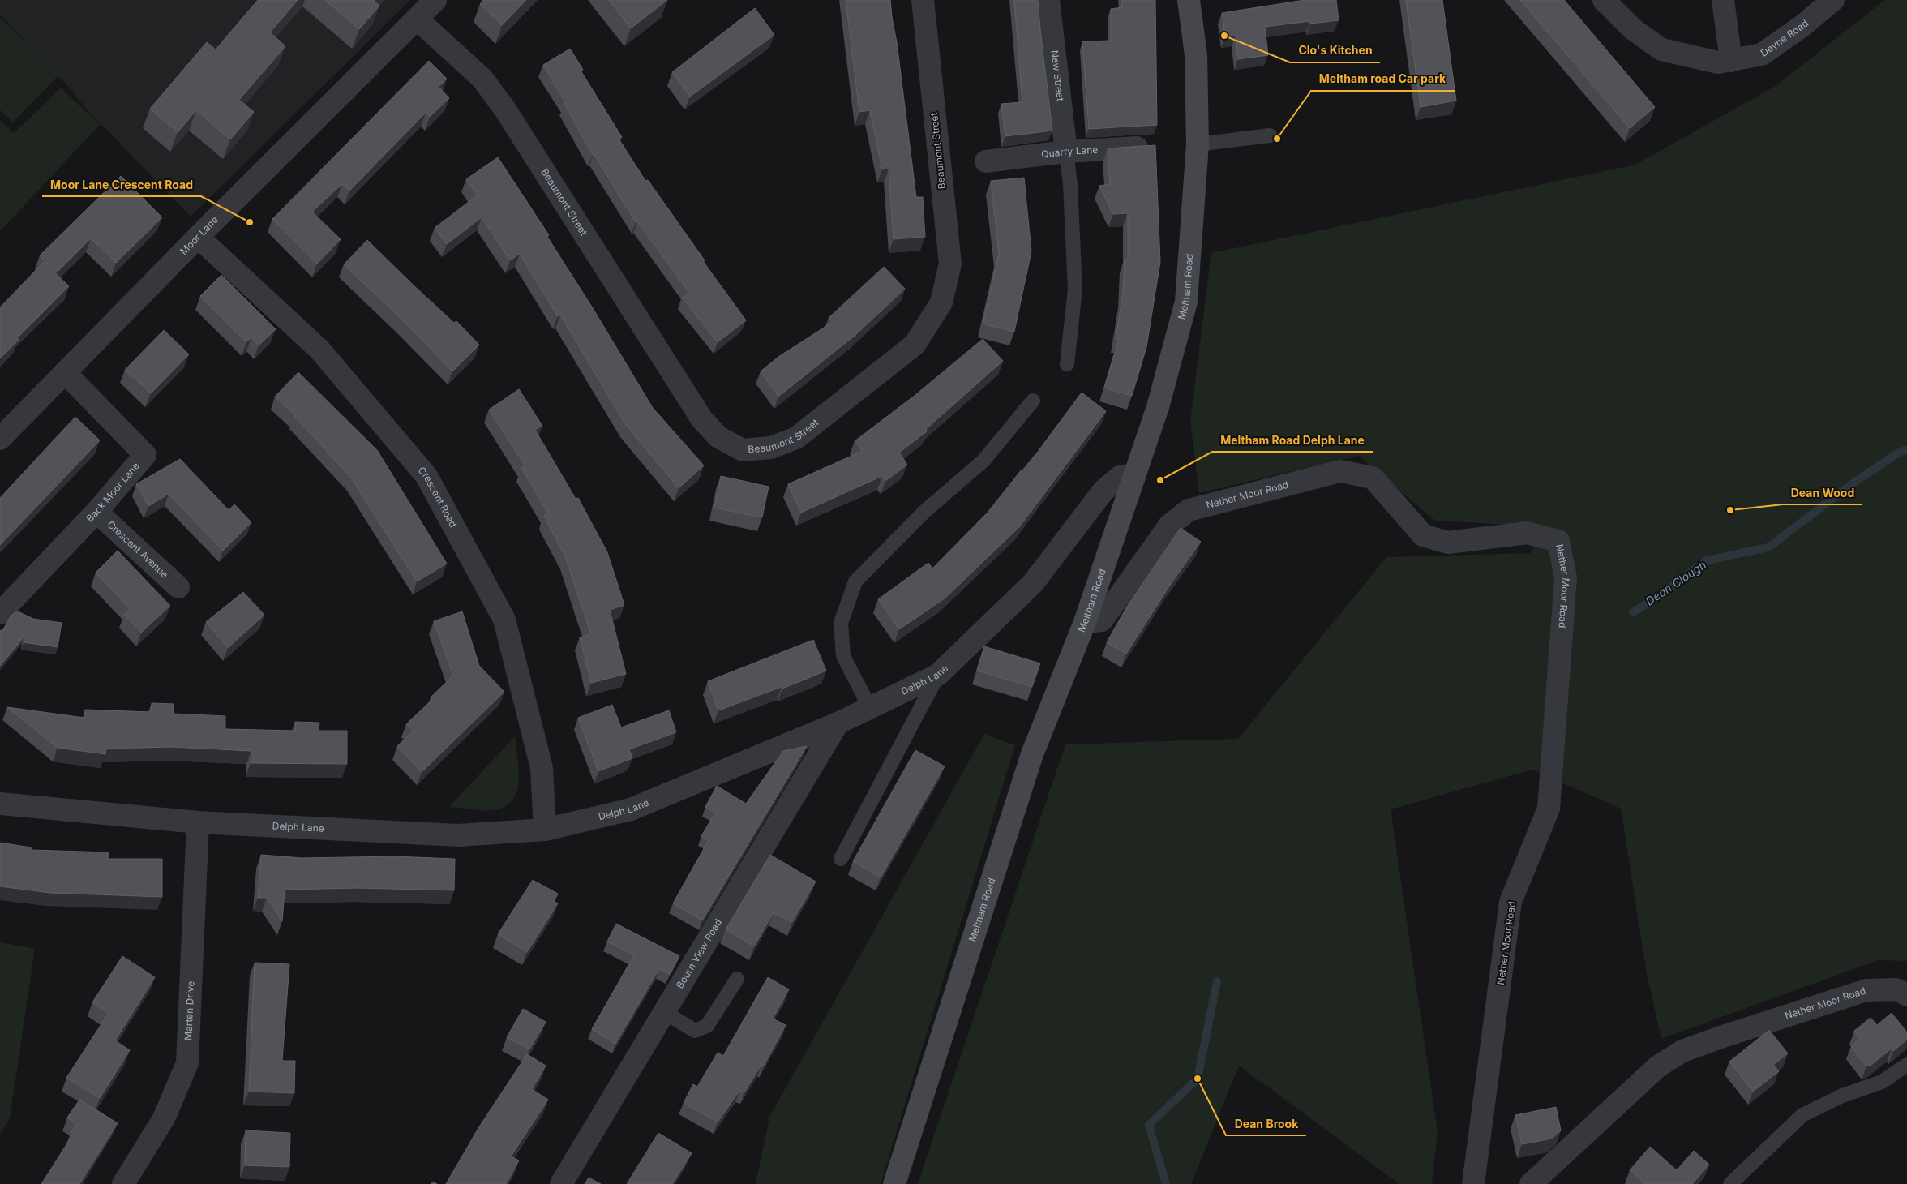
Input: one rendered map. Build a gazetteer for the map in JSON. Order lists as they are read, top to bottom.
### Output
{
  "streets": {
    "main road": ["Meltham Road"],
    "street": [
      "Deyne Road",
      "New Street",
      "Beaumont Street",
      "Quarry Lane",
      "Moor Lane",
      "Back Moor Lane",
      "Nether Moor Road",
      "Crescent Road",
      "Crescent Avenue",
      "Delph Lane",
      "Bourn View Road",
      "Marten Drive"
    ]
  },
  "crossings": [
    ["New Street", "Quarry Lane"],
    ["Beaumont Street", "Moor Lane"],
    ["Moor Lane", "Back Moor Lane"],
    ["Moor Lane", "Crescent Road"],
    ["Meltham Road", "Nether Moor Road"],
    ["Meltham Road", "Delph Lane"],
    ["Back Moor Lane", "Crescent Avenue"],
    ["Crescent Road", "Delph Lane"],
    ["Delph Lane", "Bourn View Road"],
    ["Delph Lane", "Marten Drive"]
  ],
  "water": ["Dean Clough"],
  "places": [
    "Clo's Kitchen",
    "Meltham road Car park",
    "Moor Lane Crescent Road",
    "Meltham Road Delph Lane",
    "Dean Wood",
    "Dean Brook"
  ]
}
